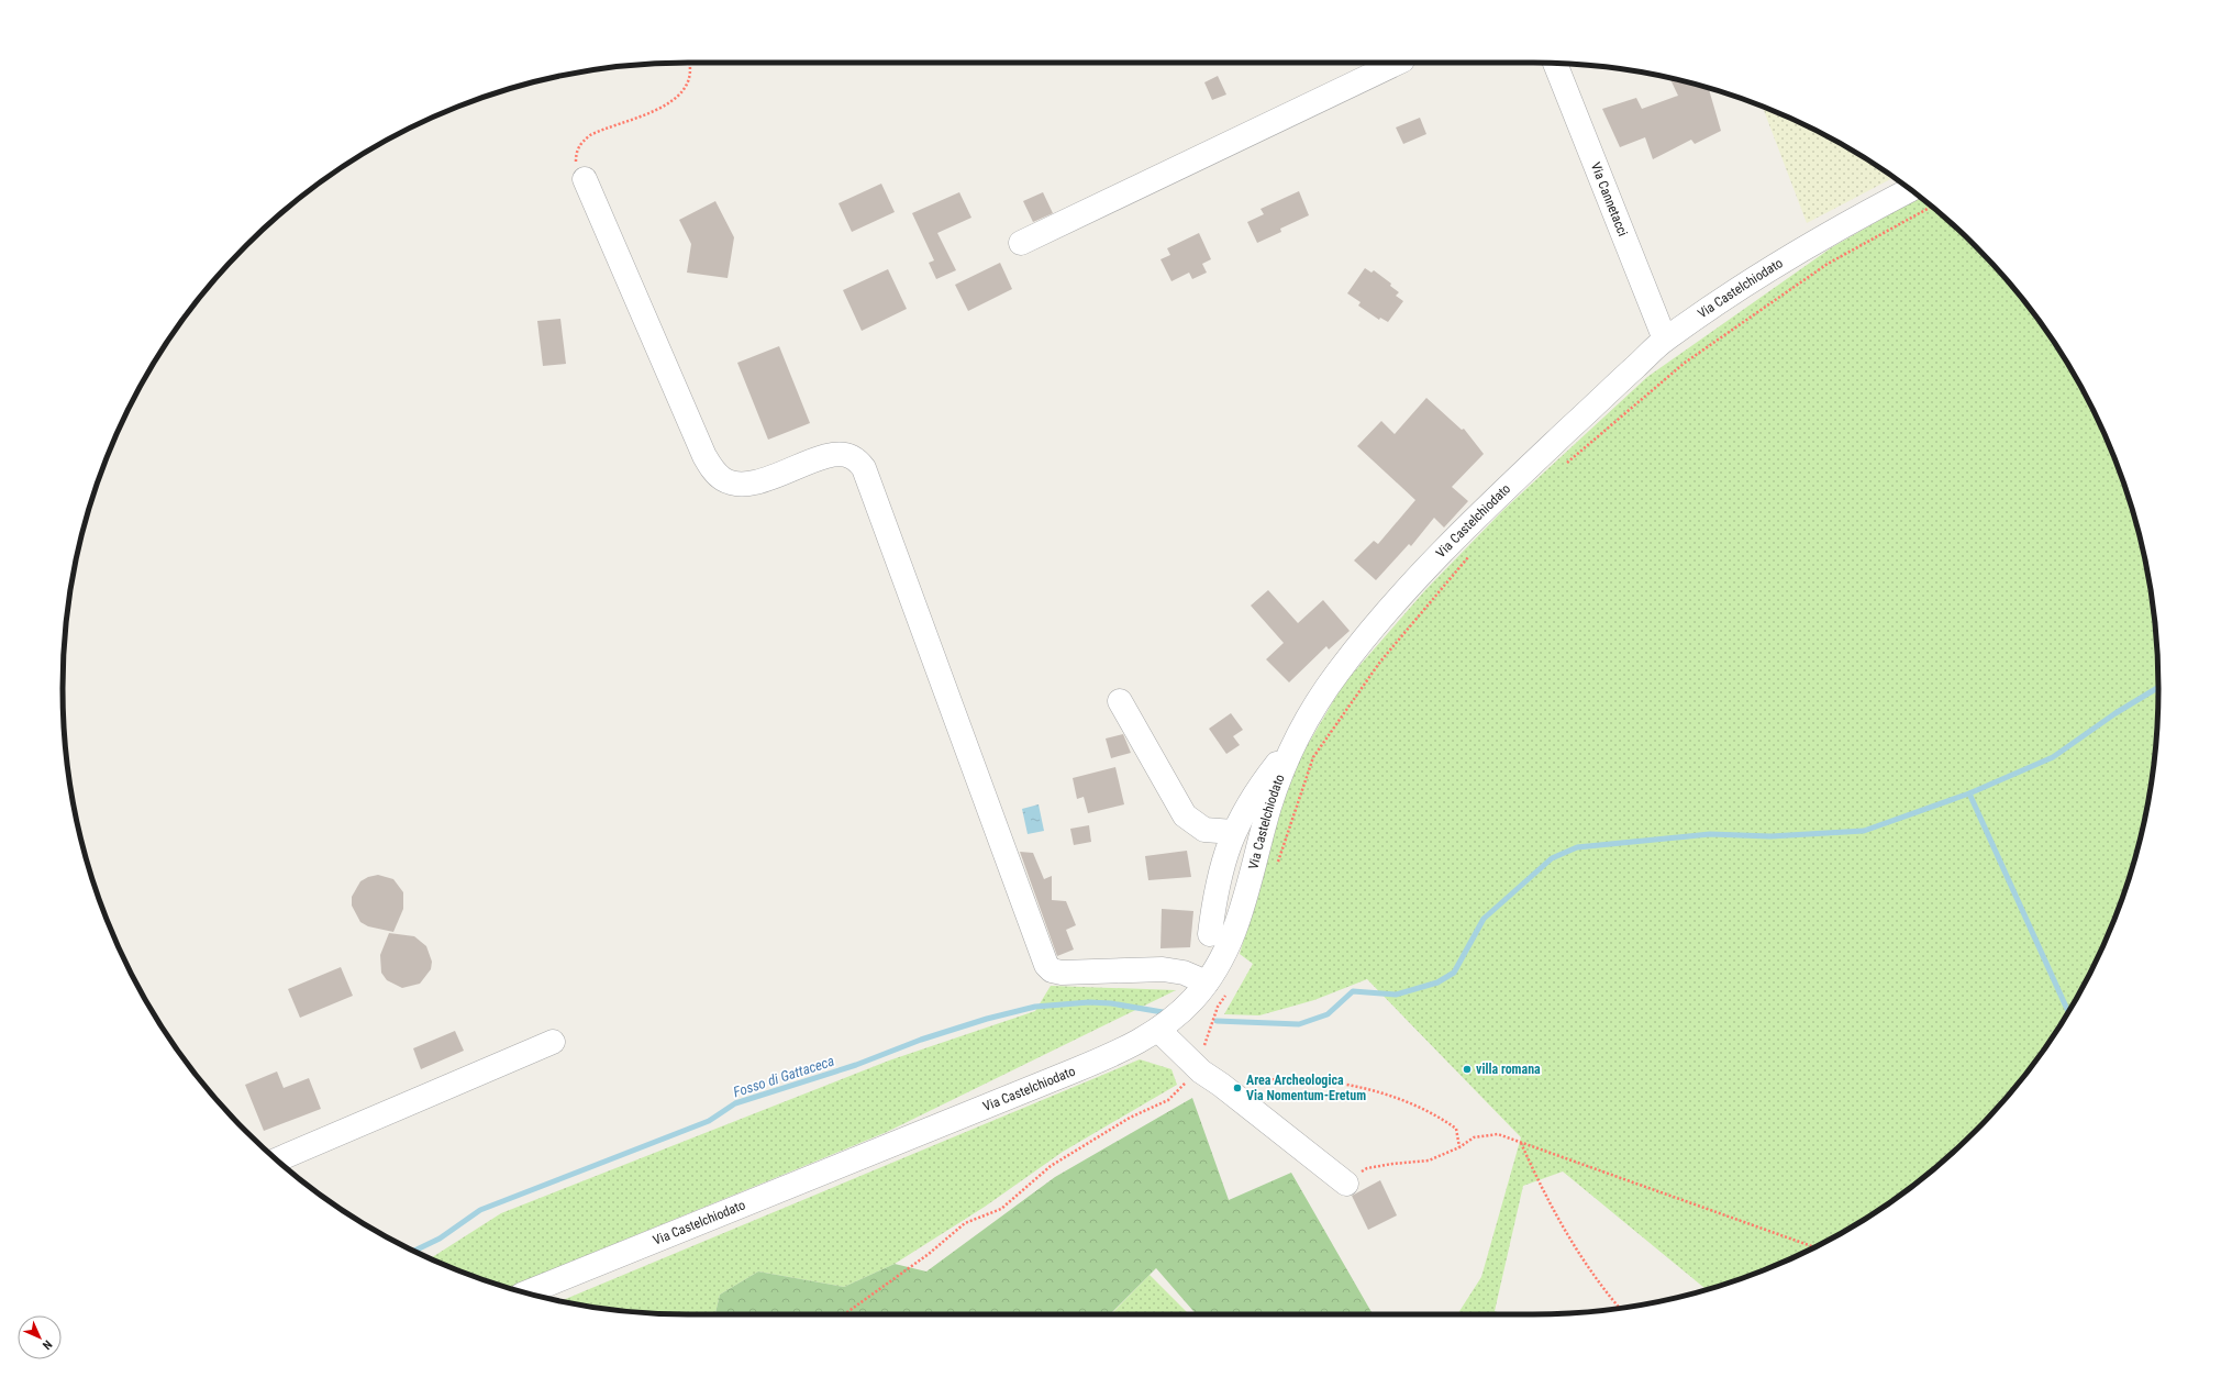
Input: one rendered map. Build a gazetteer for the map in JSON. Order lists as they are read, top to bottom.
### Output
{
  "streets": {
    "street": ["Via Cannetacci", "Via Castelchiodato"]
  },
  "crossings": [
    ["Via Cannetacci", "Via Castelchiodato"]
  ],
  "water": ["Fosso di Gattaceca"],
  "places": ["villa romana", "Area Archeologica Via Nomentum-Eretum"],
  "north": "bottom right"
}
